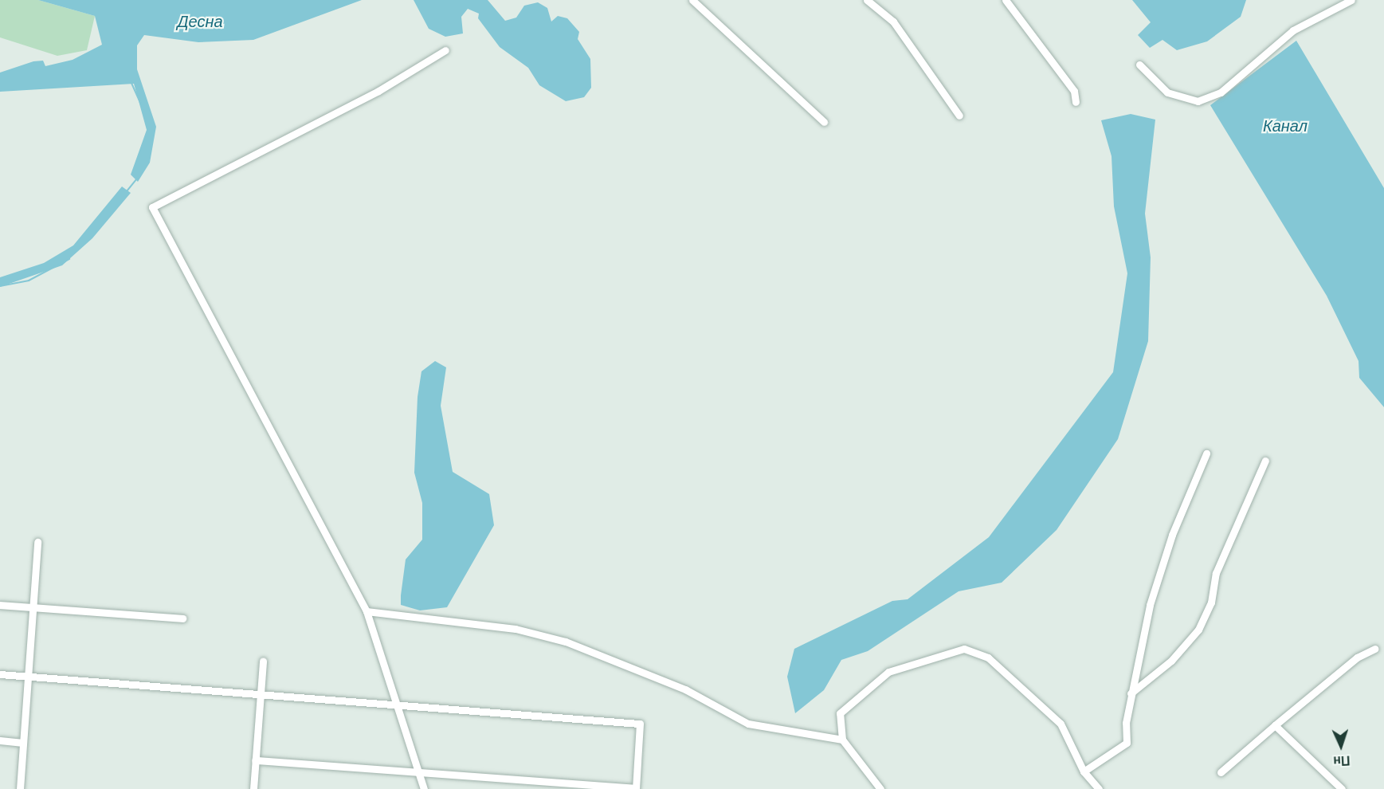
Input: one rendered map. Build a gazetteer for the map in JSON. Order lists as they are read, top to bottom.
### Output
{
  "water": ["Десна", "Канал"],
  "north": "bottom"
}
